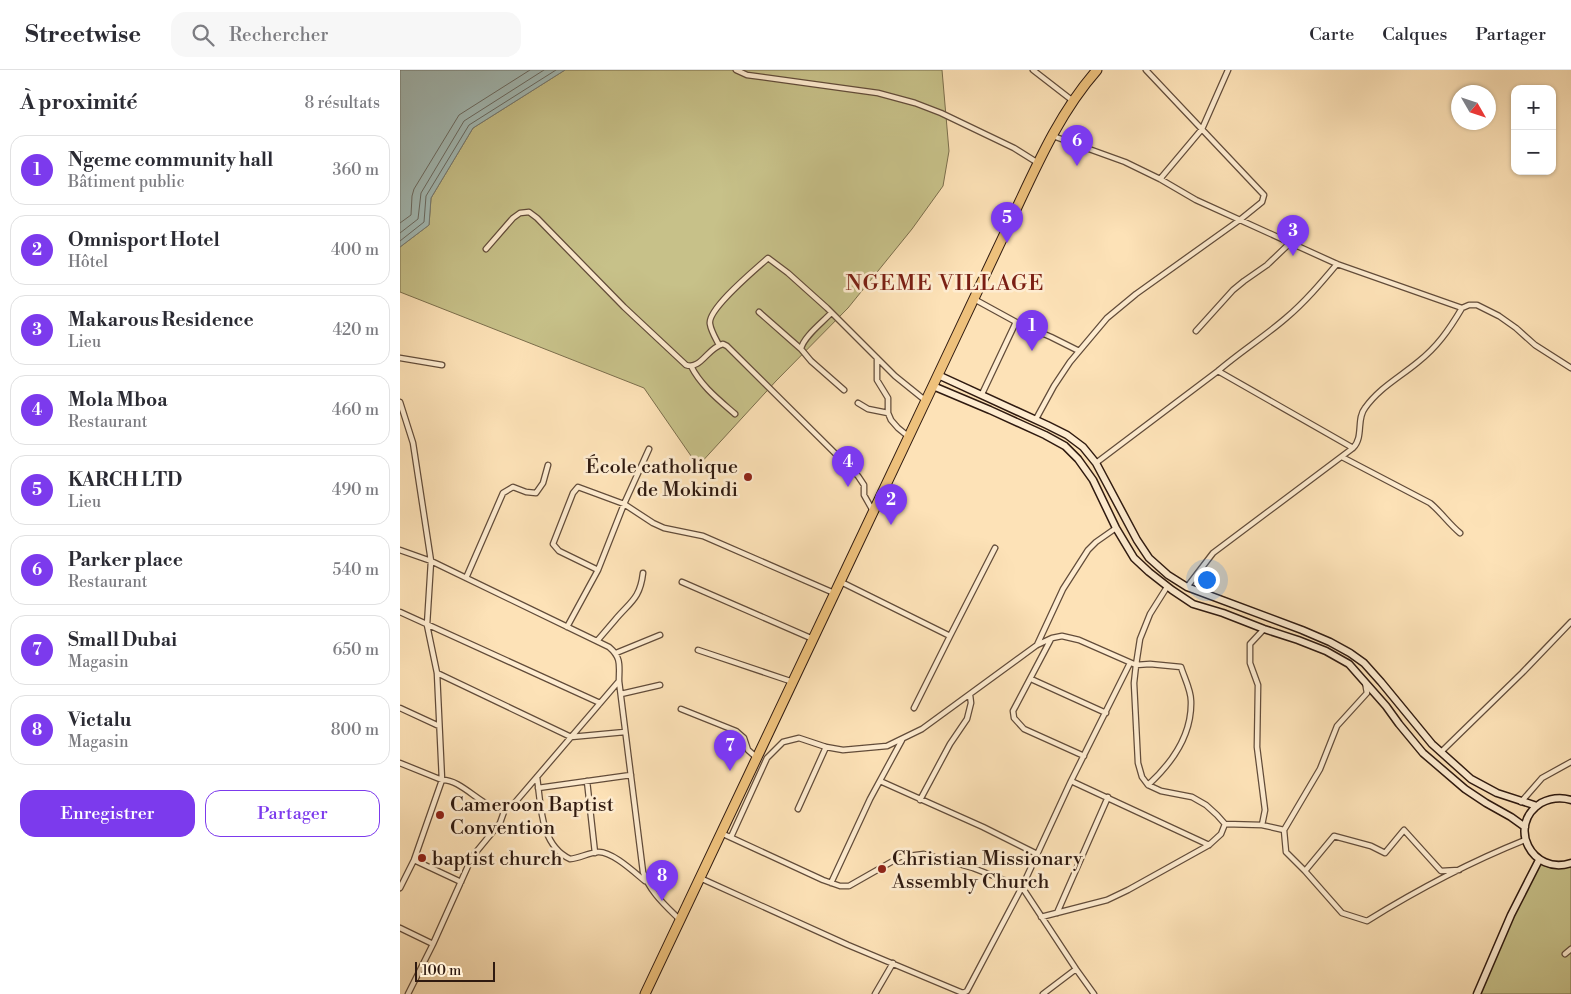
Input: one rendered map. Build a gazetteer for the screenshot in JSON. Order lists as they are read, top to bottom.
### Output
{
  "districts": ["NGEME VILLAGE"],
  "places": [
    "École catholique de Mokindi",
    "Cameroon Baptist Convention",
    "baptist church",
    "Christian Missionary Assembly Church"
  ],
  "scale_bar": "100 m",
  "north": "bottom right",
  "page": {
    "header": "Streetwise",
    "search": "Rechercher",
    "nav": ["Carte", "Calques", "Partager"],
    "heading": ["À proximité", "8 résultats"],
    "map_buttons": ["+", "−"],
    "pins": [
      "6",
      "5",
      "3",
      "1",
      "4",
      "2",
      "7",
      "8"
    ],
    "list": [
      {
        "mark": "1",
        "name": "Ngeme community hall",
        "note": "Bâtiment public",
        "value": "360 m"
      },
      {
        "mark": "2",
        "name": "Omnisport Hotel",
        "note": "Hôtel",
        "value": "400 m"
      },
      {
        "mark": "3",
        "name": "Makarous Residence",
        "note": "Lieu",
        "value": "420 m"
      },
      {
        "mark": "4",
        "name": "Mola Mboa",
        "note": "Restaurant",
        "value": "460 m"
      },
      {
        "mark": "5",
        "name": "KARCH LTD",
        "note": "Lieu",
        "value": "490 m"
      },
      {
        "mark": "6",
        "name": "Parker place",
        "note": "Restaurant",
        "value": "540 m"
      },
      {
        "mark": "7",
        "name": "Small Dubai",
        "note": "Magasin",
        "value": "650 m"
      },
      {
        "mark": "8",
        "name": "Victalu",
        "note": "Magasin",
        "value": "800 m"
      }
    ],
    "buttons": ["Enregistrer", "Partager"],
    "scale": "100 m"
  }
}
